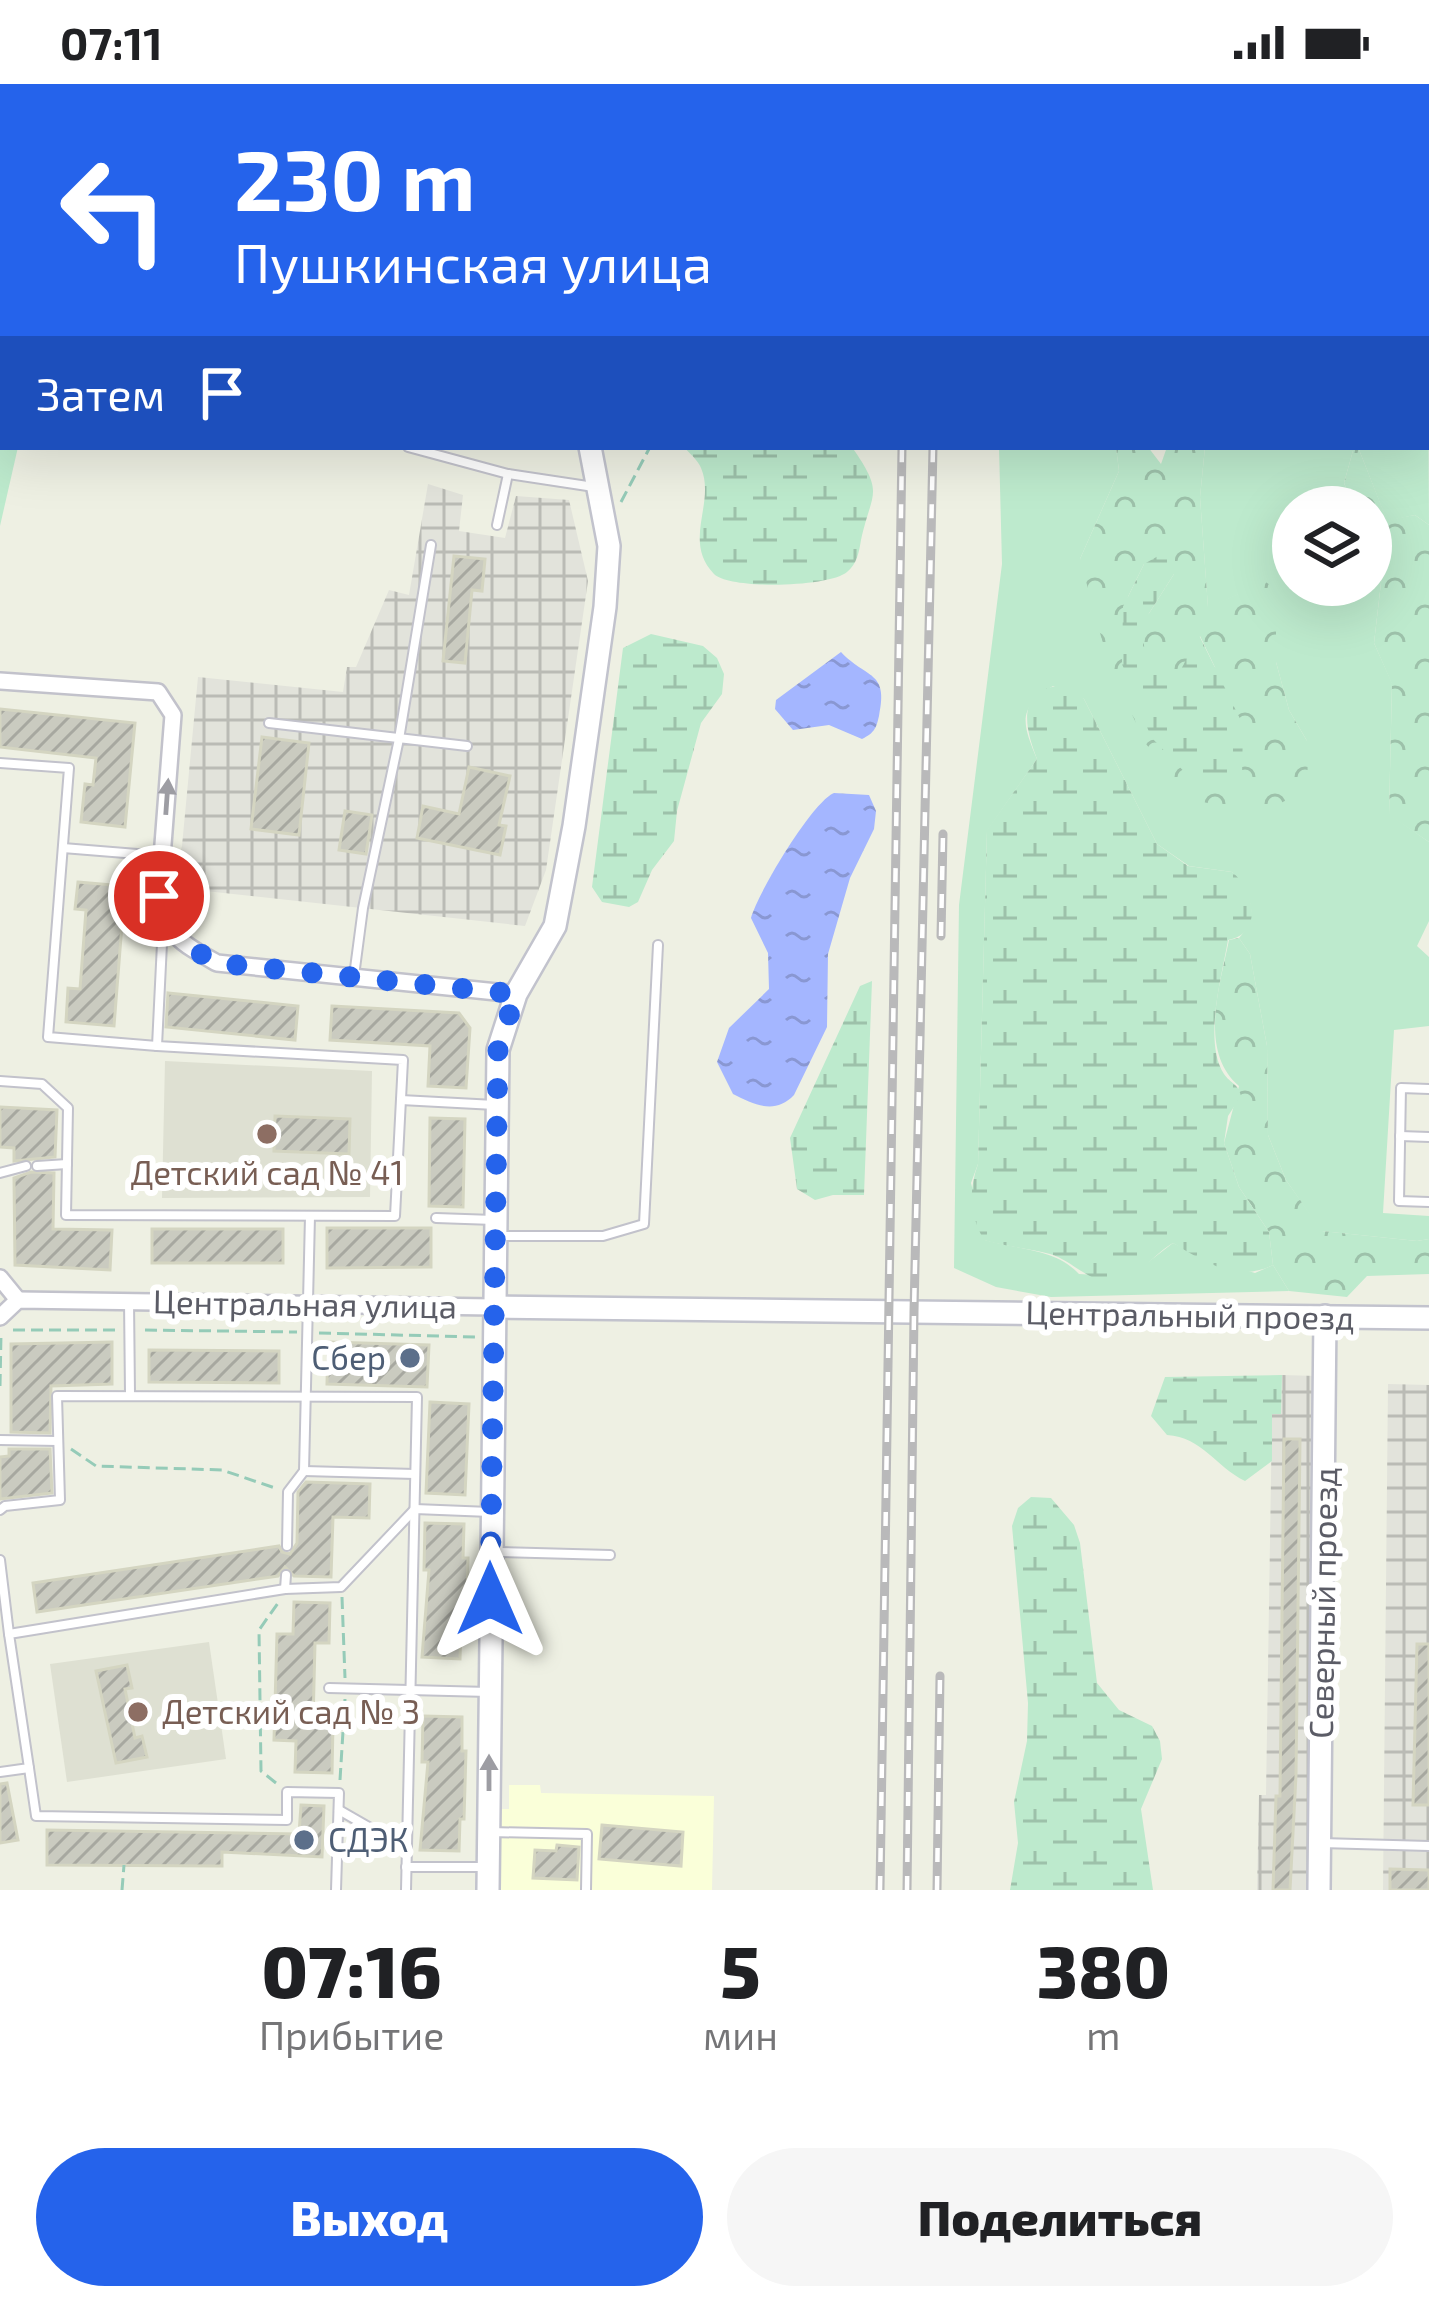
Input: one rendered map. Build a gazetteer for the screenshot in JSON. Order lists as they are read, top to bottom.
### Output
{
  "streets": {
    "street": ["Центральная улица", "Центральный проезд", "Северный проезд"]
  },
  "crossings": [
    ["Центральная улица", "Центральный проезд"],
    ["Центральный проезд", "Северный проезд"]
  ],
  "places": [
    "Детский сад № 41",
    "Сбер",
    "Детский сад № 3",
    "СДЭК"
  ],
  "page": {
    "status": "07:11",
    "turn": ["230 m", "Пушкинская улица"],
    "then": "Затем",
    "eta": [
      "07:16",
      "Прибытие",
      "5",
      "мин",
      "380",
      "m"
    ],
    "buttons": ["Выход", "Поделиться"]
  }
}
